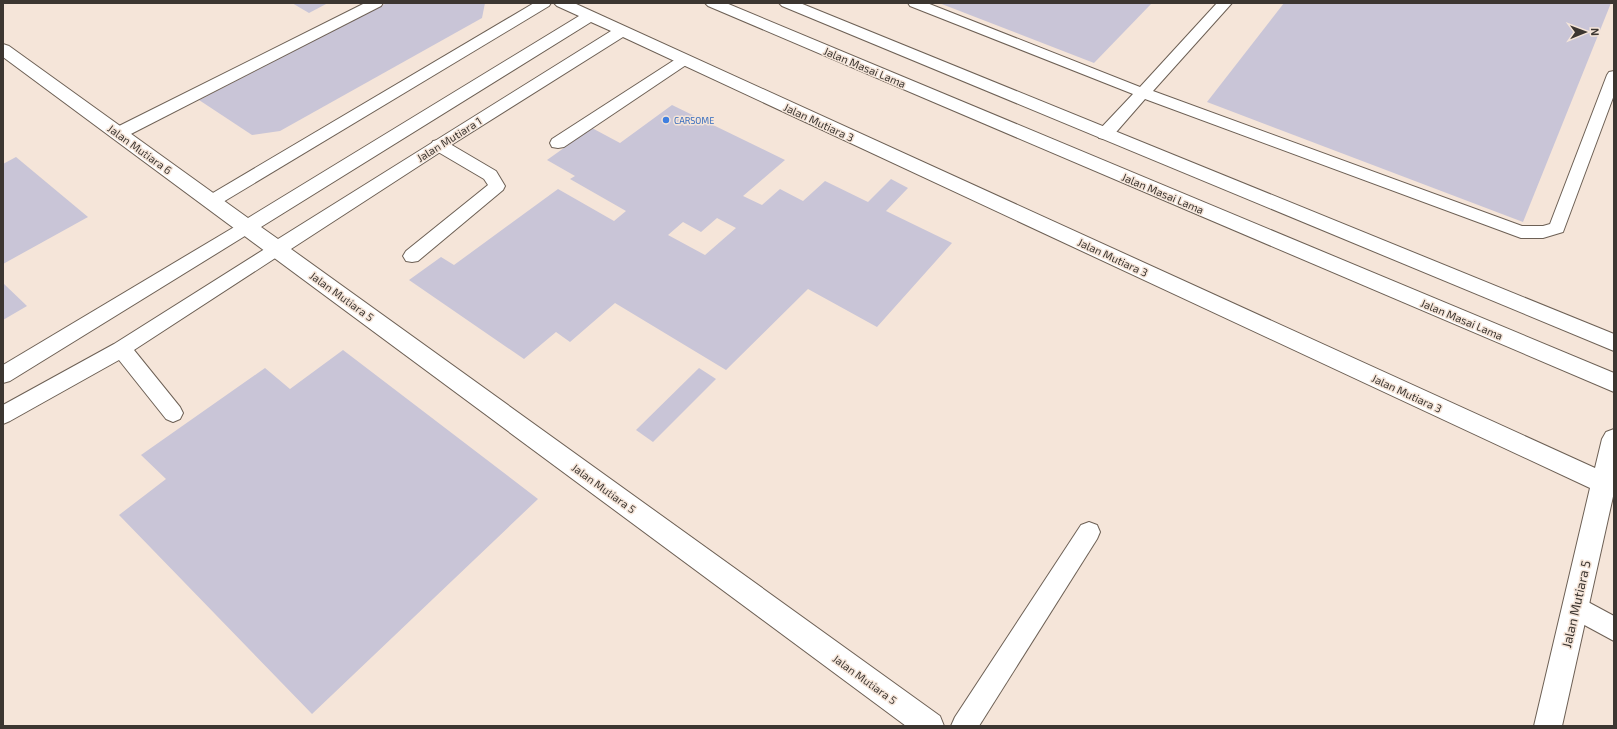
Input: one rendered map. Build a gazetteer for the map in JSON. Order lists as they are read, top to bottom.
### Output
{
  "streets": {
    "street": [
      "Jalan Masai Lama",
      "Jalan Mutiara 3",
      "Jalan Mutiara 1",
      "Jalan Mutiara 6",
      "Jalan Mutiara 5"
    ]
  },
  "crossings": [
    ["Jalan Mutiara 3", "Jalan Mutiara 1"],
    ["Jalan Mutiara 3", "Jalan Mutiara 5"],
    ["Jalan Mutiara 1", "Jalan Mutiara 6"],
    ["Jalan Mutiara 1", "Jalan Mutiara 5"],
    ["Jalan Mutiara 6", "Jalan Mutiara 5"]
  ],
  "places": ["CARSOME"],
  "north": "right"
}
